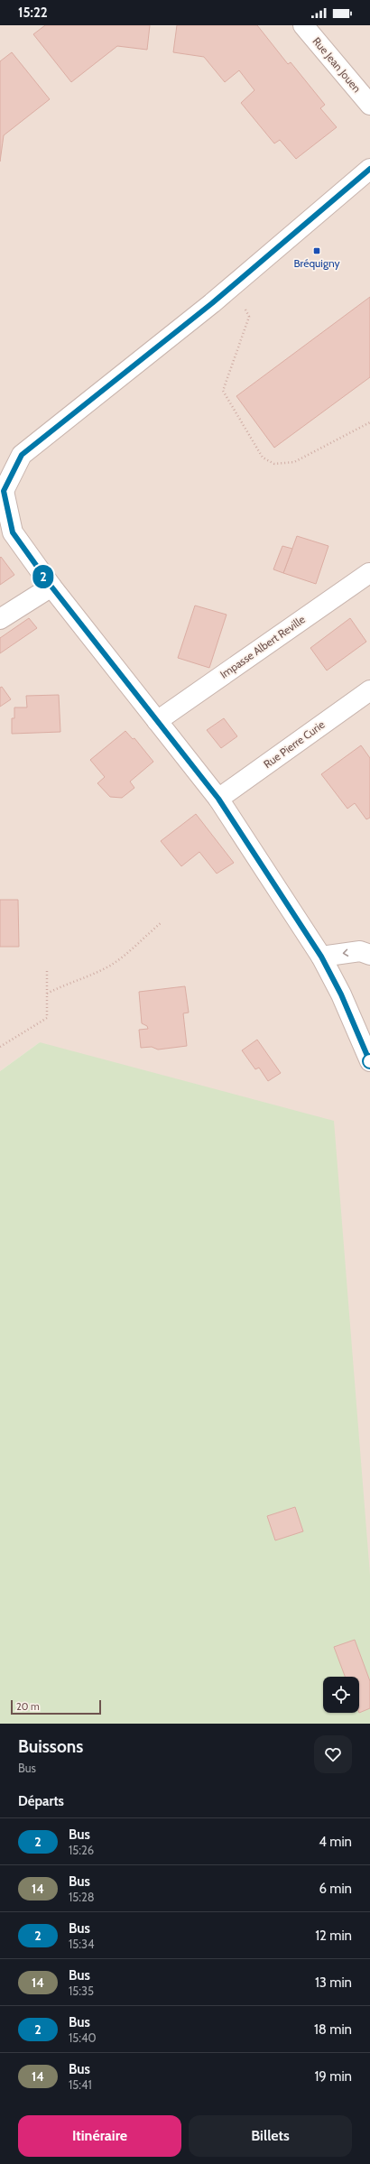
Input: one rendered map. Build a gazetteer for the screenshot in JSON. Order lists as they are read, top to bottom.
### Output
{
  "streets": {
    "street": ["Rue Jean Jouen", "Impasse Albert Reville", "Rue Pierre Curie"]
  },
  "places": {
    "transit": ["Bréquigny"]
  },
  "lines": ["bus line 2"],
  "scale_bar": "20 m",
  "page": {
    "status": "15:22",
    "on_map": "2",
    "scale": "20 m",
    "heading": [
      ["Buissons", "Bus"],
      "Départs"
    ],
    "list": [
      {
        "mark": "2",
        "name": "Bus",
        "note": "15:26",
        "value": "4 min"
      },
      {
        "mark": "14",
        "name": "Bus",
        "note": "15:28",
        "value": "6 min"
      },
      {
        "mark": "2",
        "name": "Bus",
        "note": "15:34",
        "value": "12 min"
      },
      {
        "mark": "14",
        "name": "Bus",
        "note": "15:35",
        "value": "13 min"
      },
      {
        "mark": "2",
        "name": "Bus",
        "note": "15:40",
        "value": "18 min"
      },
      {
        "mark": "14",
        "name": "Bus",
        "note": "15:41",
        "value": "19 min"
      }
    ],
    "buttons": ["Itinéraire", "Billets"]
  }
}
